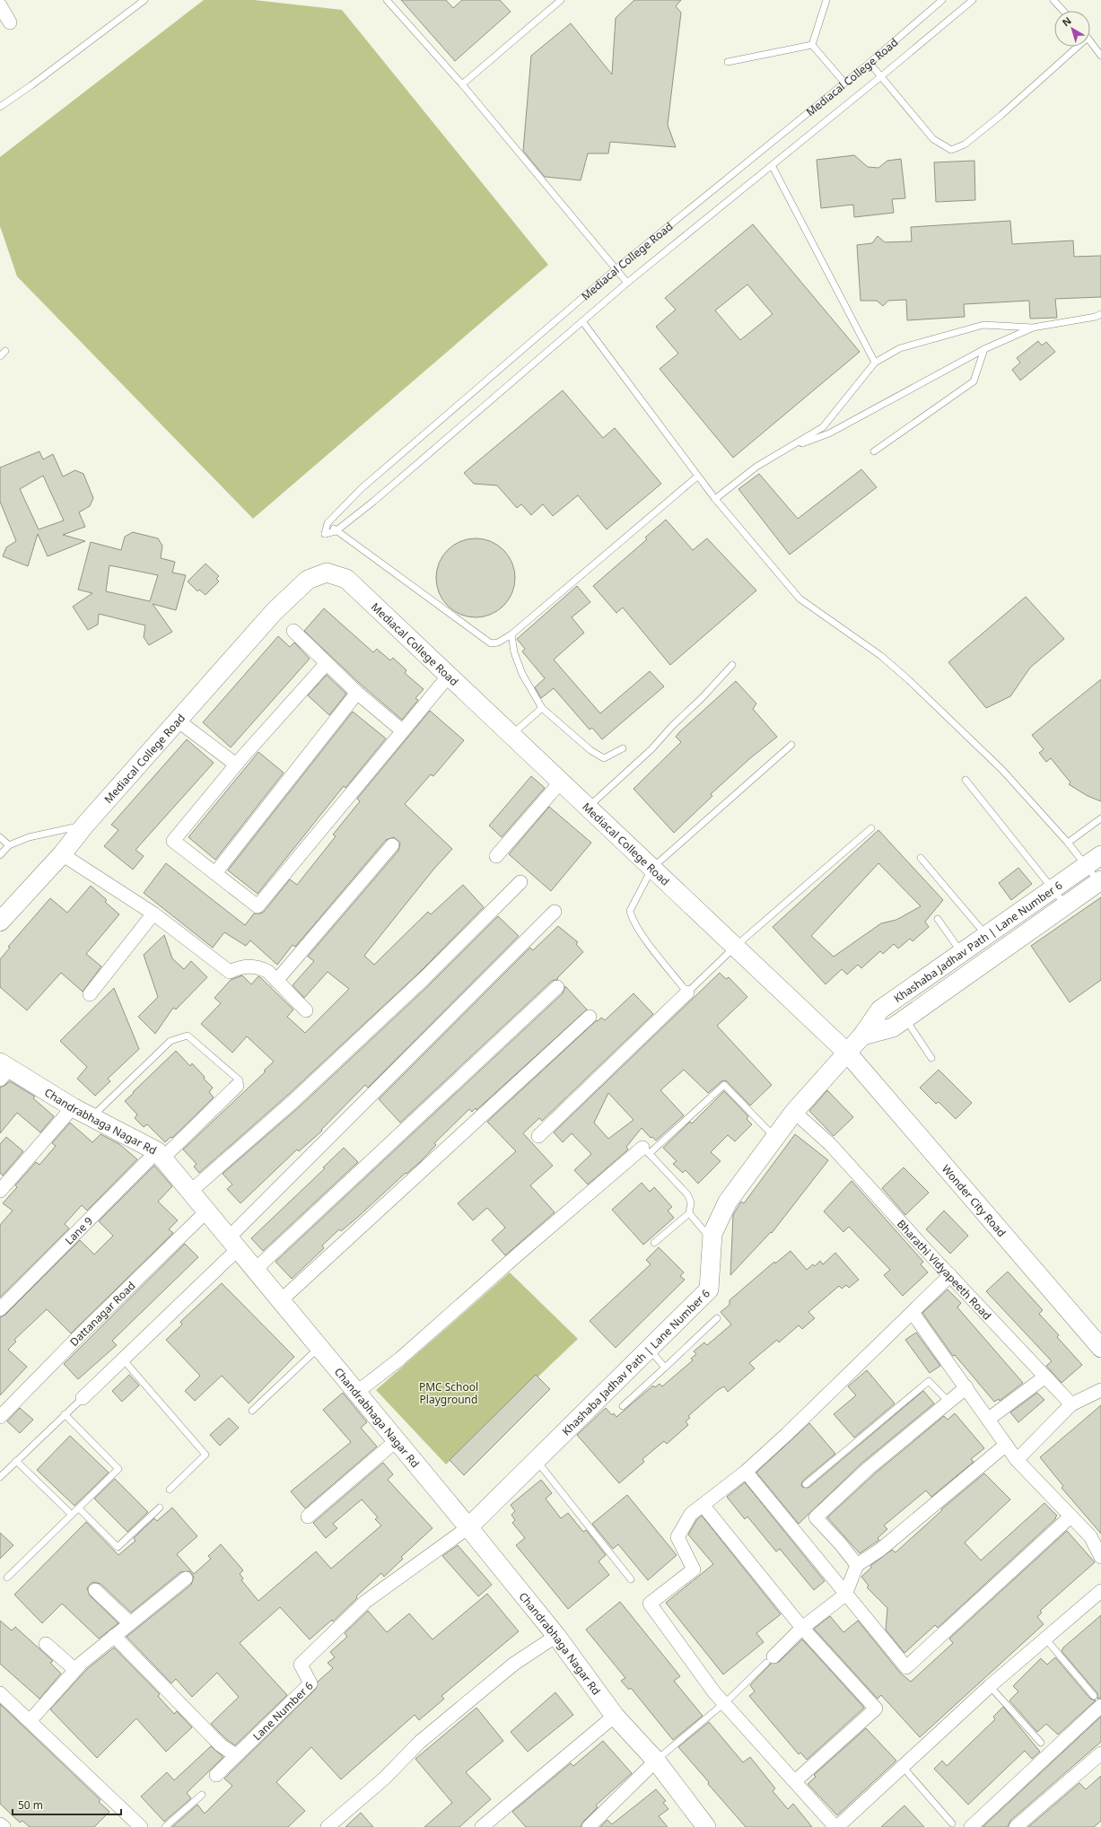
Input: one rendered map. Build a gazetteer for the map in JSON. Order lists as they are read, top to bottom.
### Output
{
  "streets": {
    "street": [
      "Mediacal College Road",
      "Khashaba Jadhav Path | Lane Number 6",
      "Chandrabhaga Nagar Rd",
      "Wonder City Road",
      "Lane 9",
      "Bharathi Vidyapeeth Road",
      "Dattanagar Road",
      "Lane Number 6"
    ]
  },
  "crossings": [
    ["Mediacal College Road", "Khashaba Jadhav Path | Lane Number 6"],
    ["Mediacal College Road", "Wonder City Road"],
    ["Khashaba Jadhav Path | Lane Number 6", "Chandrabhaga Nagar Rd"],
    ["Khashaba Jadhav Path | Lane Number 6", "Wonder City Road"],
    ["Khashaba Jadhav Path | Lane Number 6", "Bharathi Vidyapeeth Road"],
    ["Khashaba Jadhav Path | Lane Number 6", "Lane Number 6"],
    ["Chandrabhaga Nagar Rd", "Lane 9"],
    ["Chandrabhaga Nagar Rd", "Dattanagar Road"],
    ["Chandrabhaga Nagar Rd", "Lane Number 6"]
  ],
  "parks": ["PMC School Playground"],
  "scale_bar": "50 m",
  "north": "top left"
}
